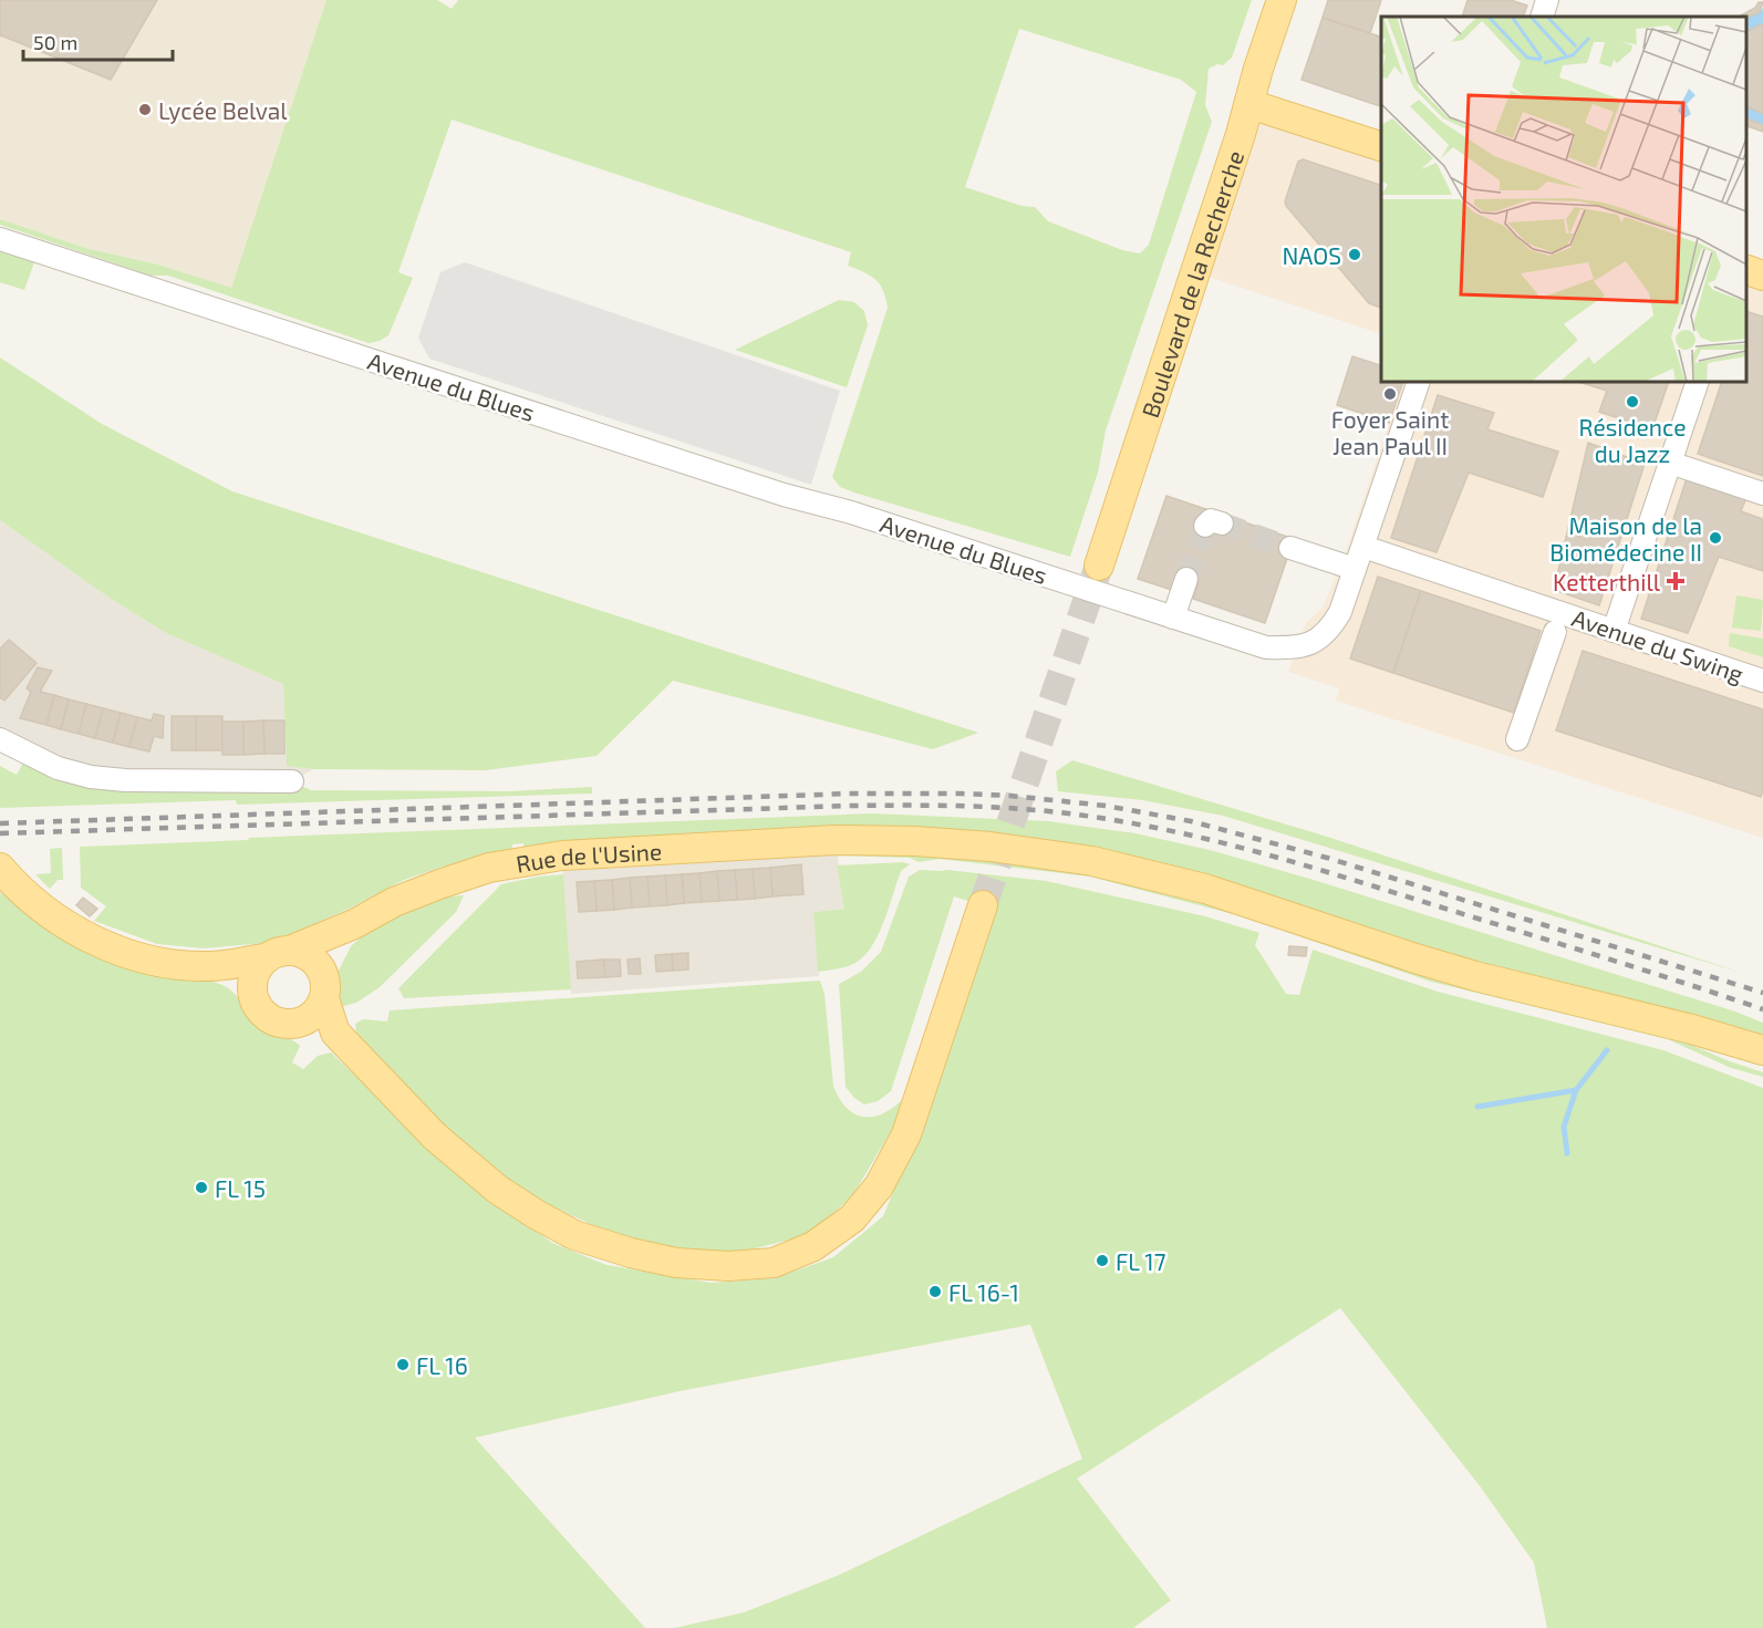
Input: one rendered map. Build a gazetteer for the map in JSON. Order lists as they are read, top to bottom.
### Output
{
  "streets": {
    "main road": ["Boulevard de la Recherche", "Rue de l'Usine"],
    "street": ["Avenue du Blues", "Avenue du Swing"]
  },
  "crossings": [
    ["Avenue du Blues", "Avenue du Swing"]
  ],
  "places": {
    "other": [
      "Lycée Belval",
      "NAOS",
      "Foyer Saint Jean Paul II",
      "Résidence du Jazz",
      "Maison de la Biomédecine II",
      "FL 15",
      "FL 17",
      "FL 16-1",
      "FL 16"
    ],
    "health": ["Ketterthill"]
  },
  "scale_bar": "50 m"
}
